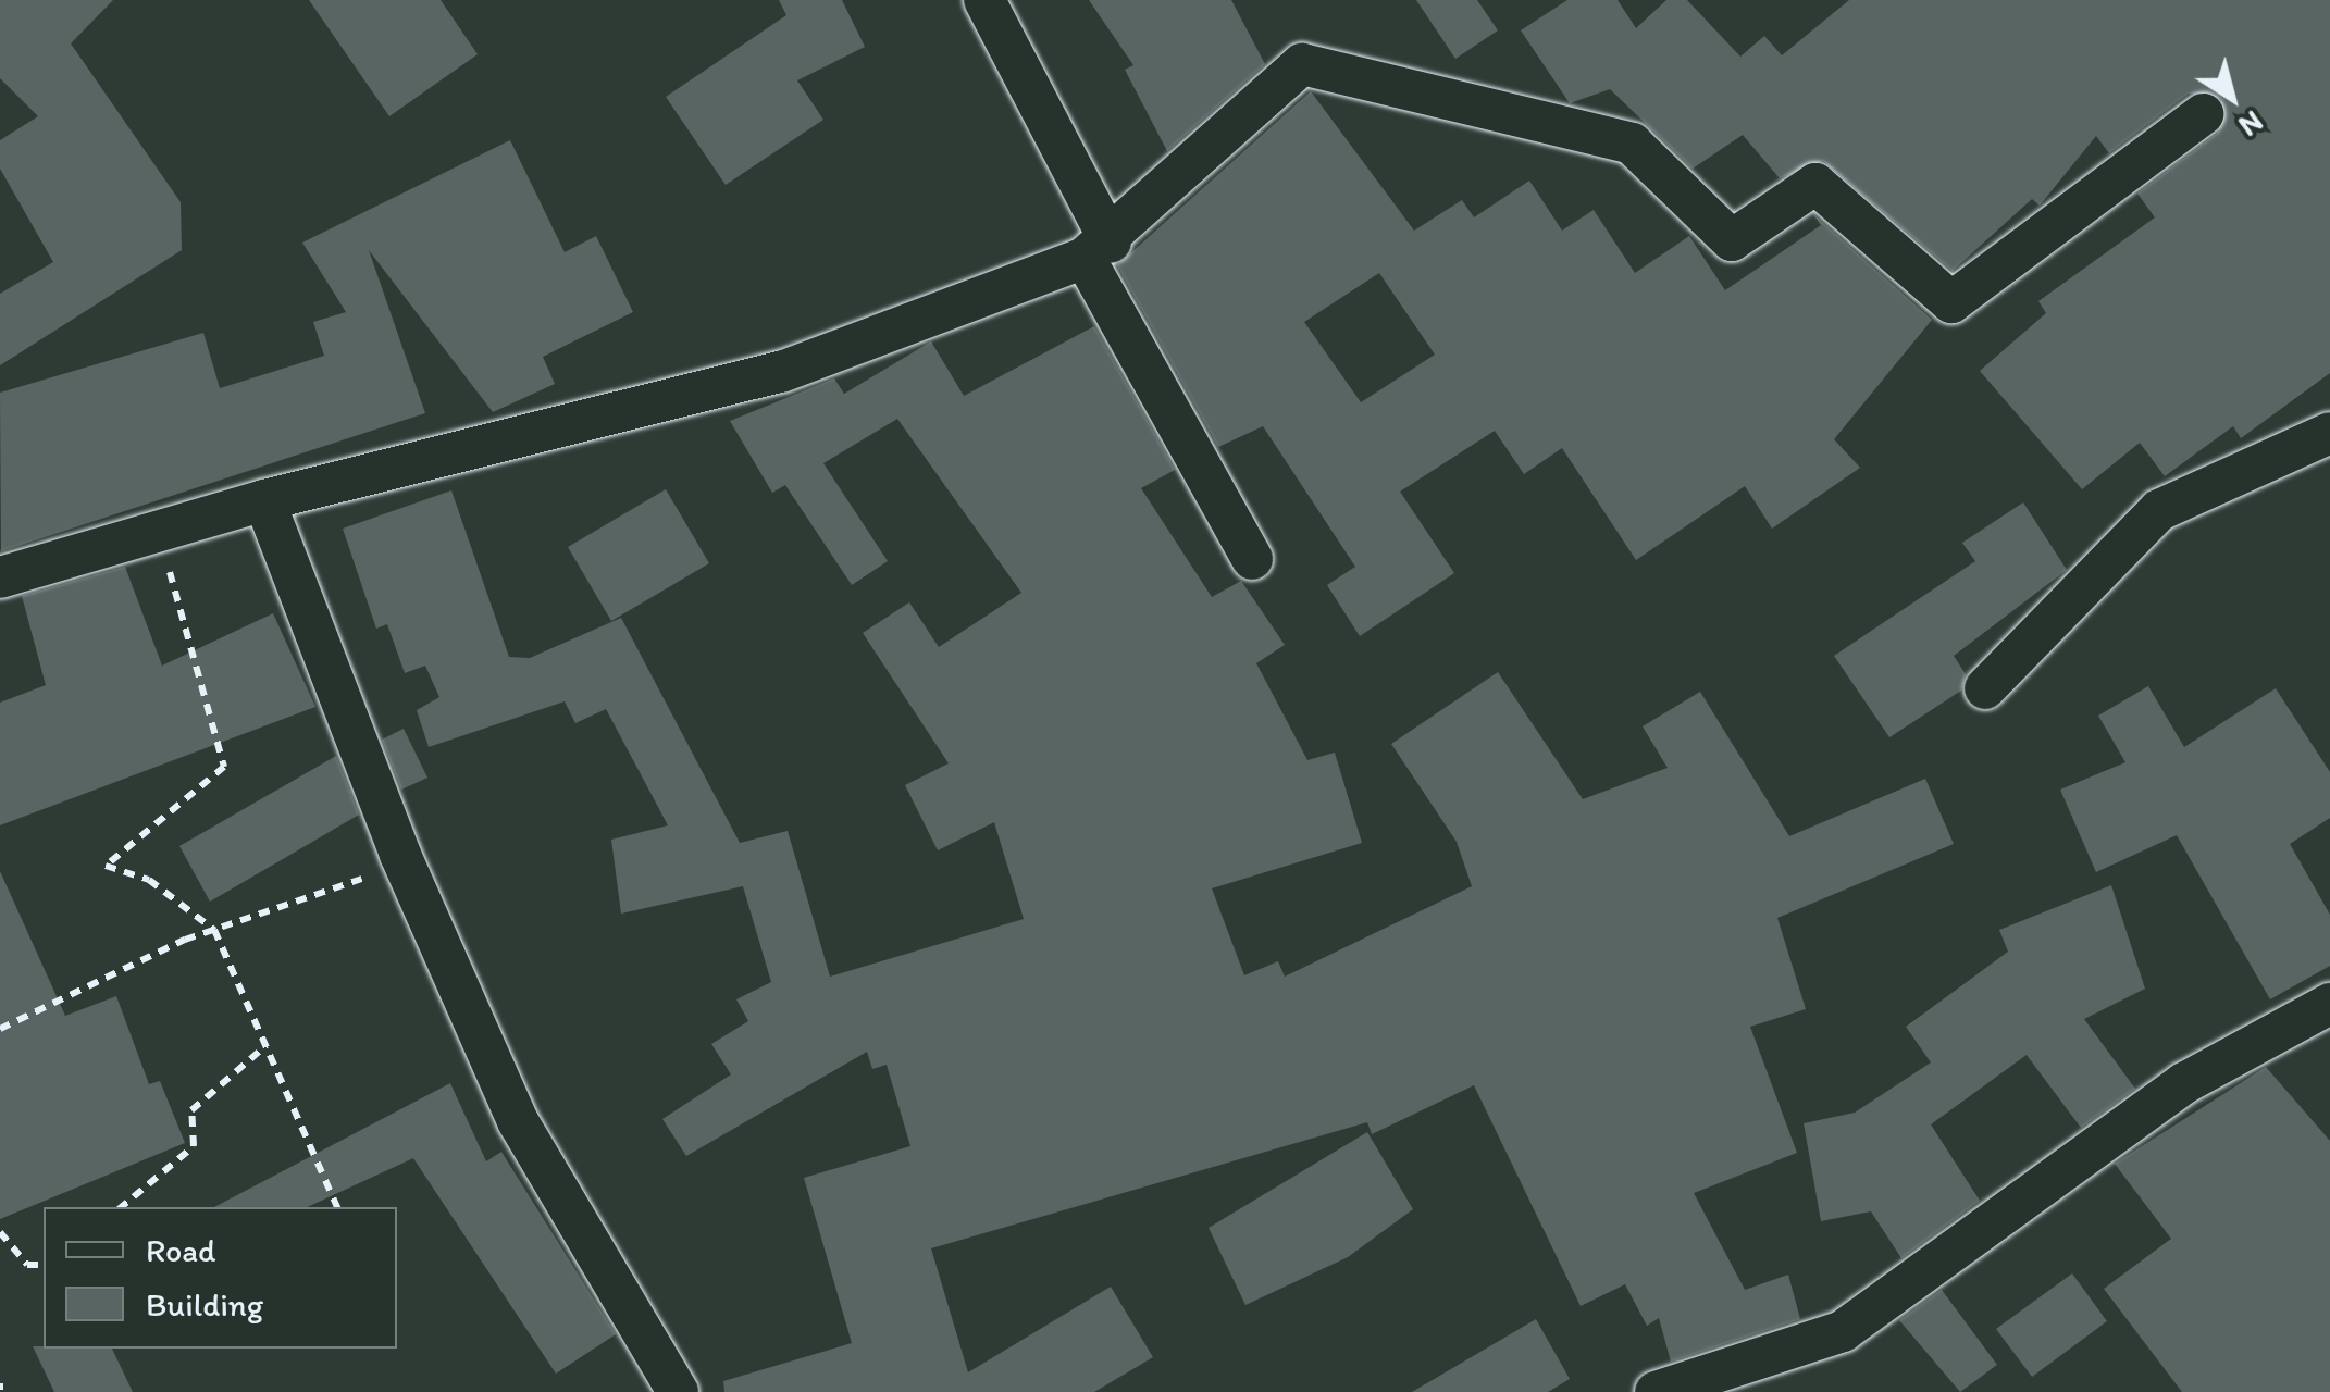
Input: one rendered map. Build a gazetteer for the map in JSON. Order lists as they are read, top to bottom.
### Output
{
  "legend": ["Road", "Building"],
  "north": "bottom right"
}
